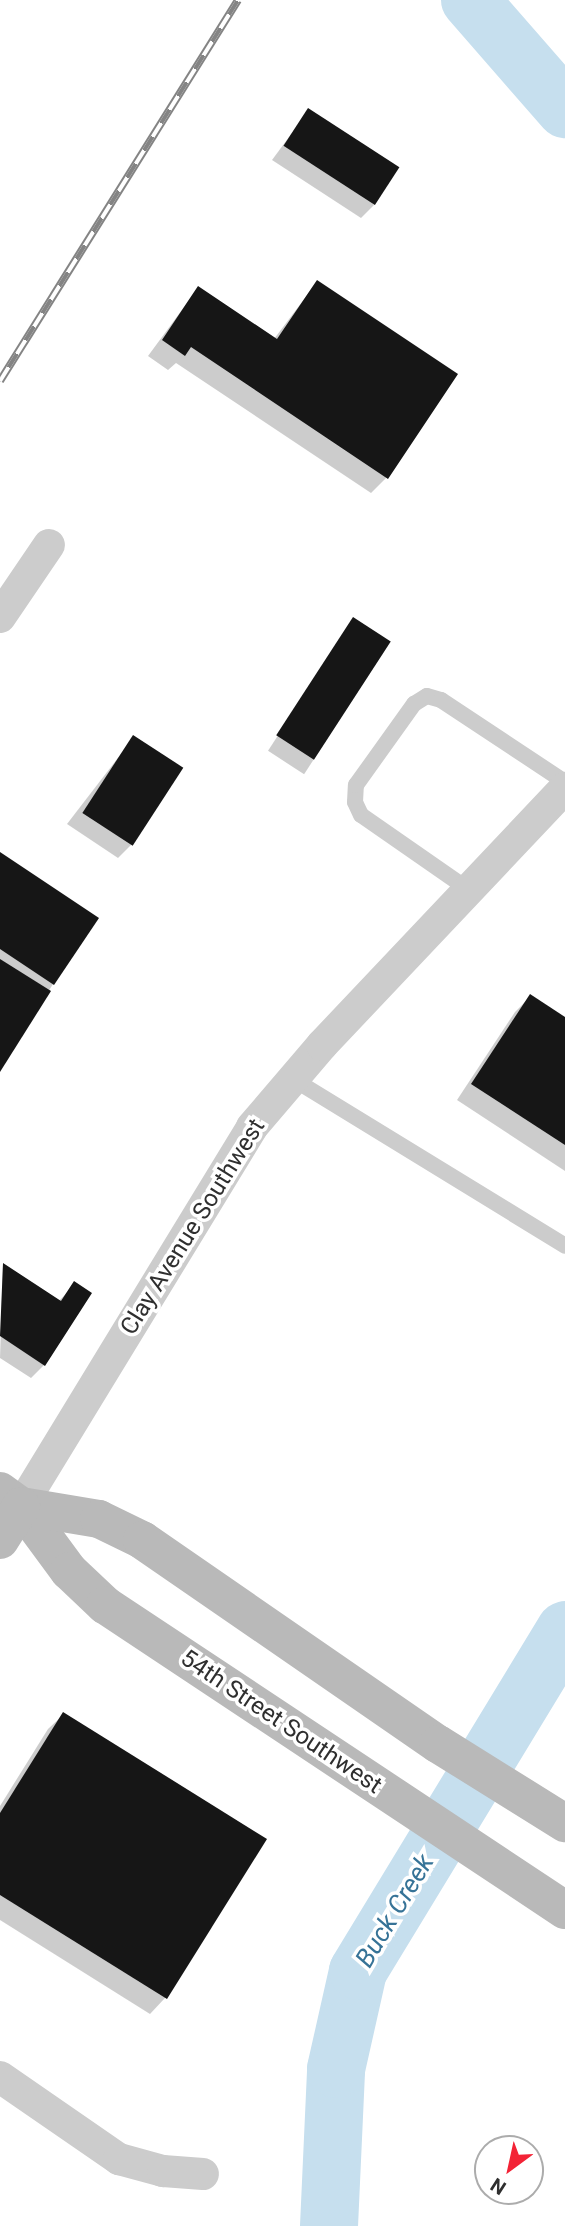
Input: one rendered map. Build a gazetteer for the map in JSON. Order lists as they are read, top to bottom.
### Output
{
  "streets": {
    "main road": ["Clay Avenue Southwest", "54th Street Southwest"]
  },
  "crossings": [
    ["Clay Avenue Southwest", "54th Street Southwest"]
  ],
  "water": ["Buck Creek"],
  "north": "bottom left"
}
